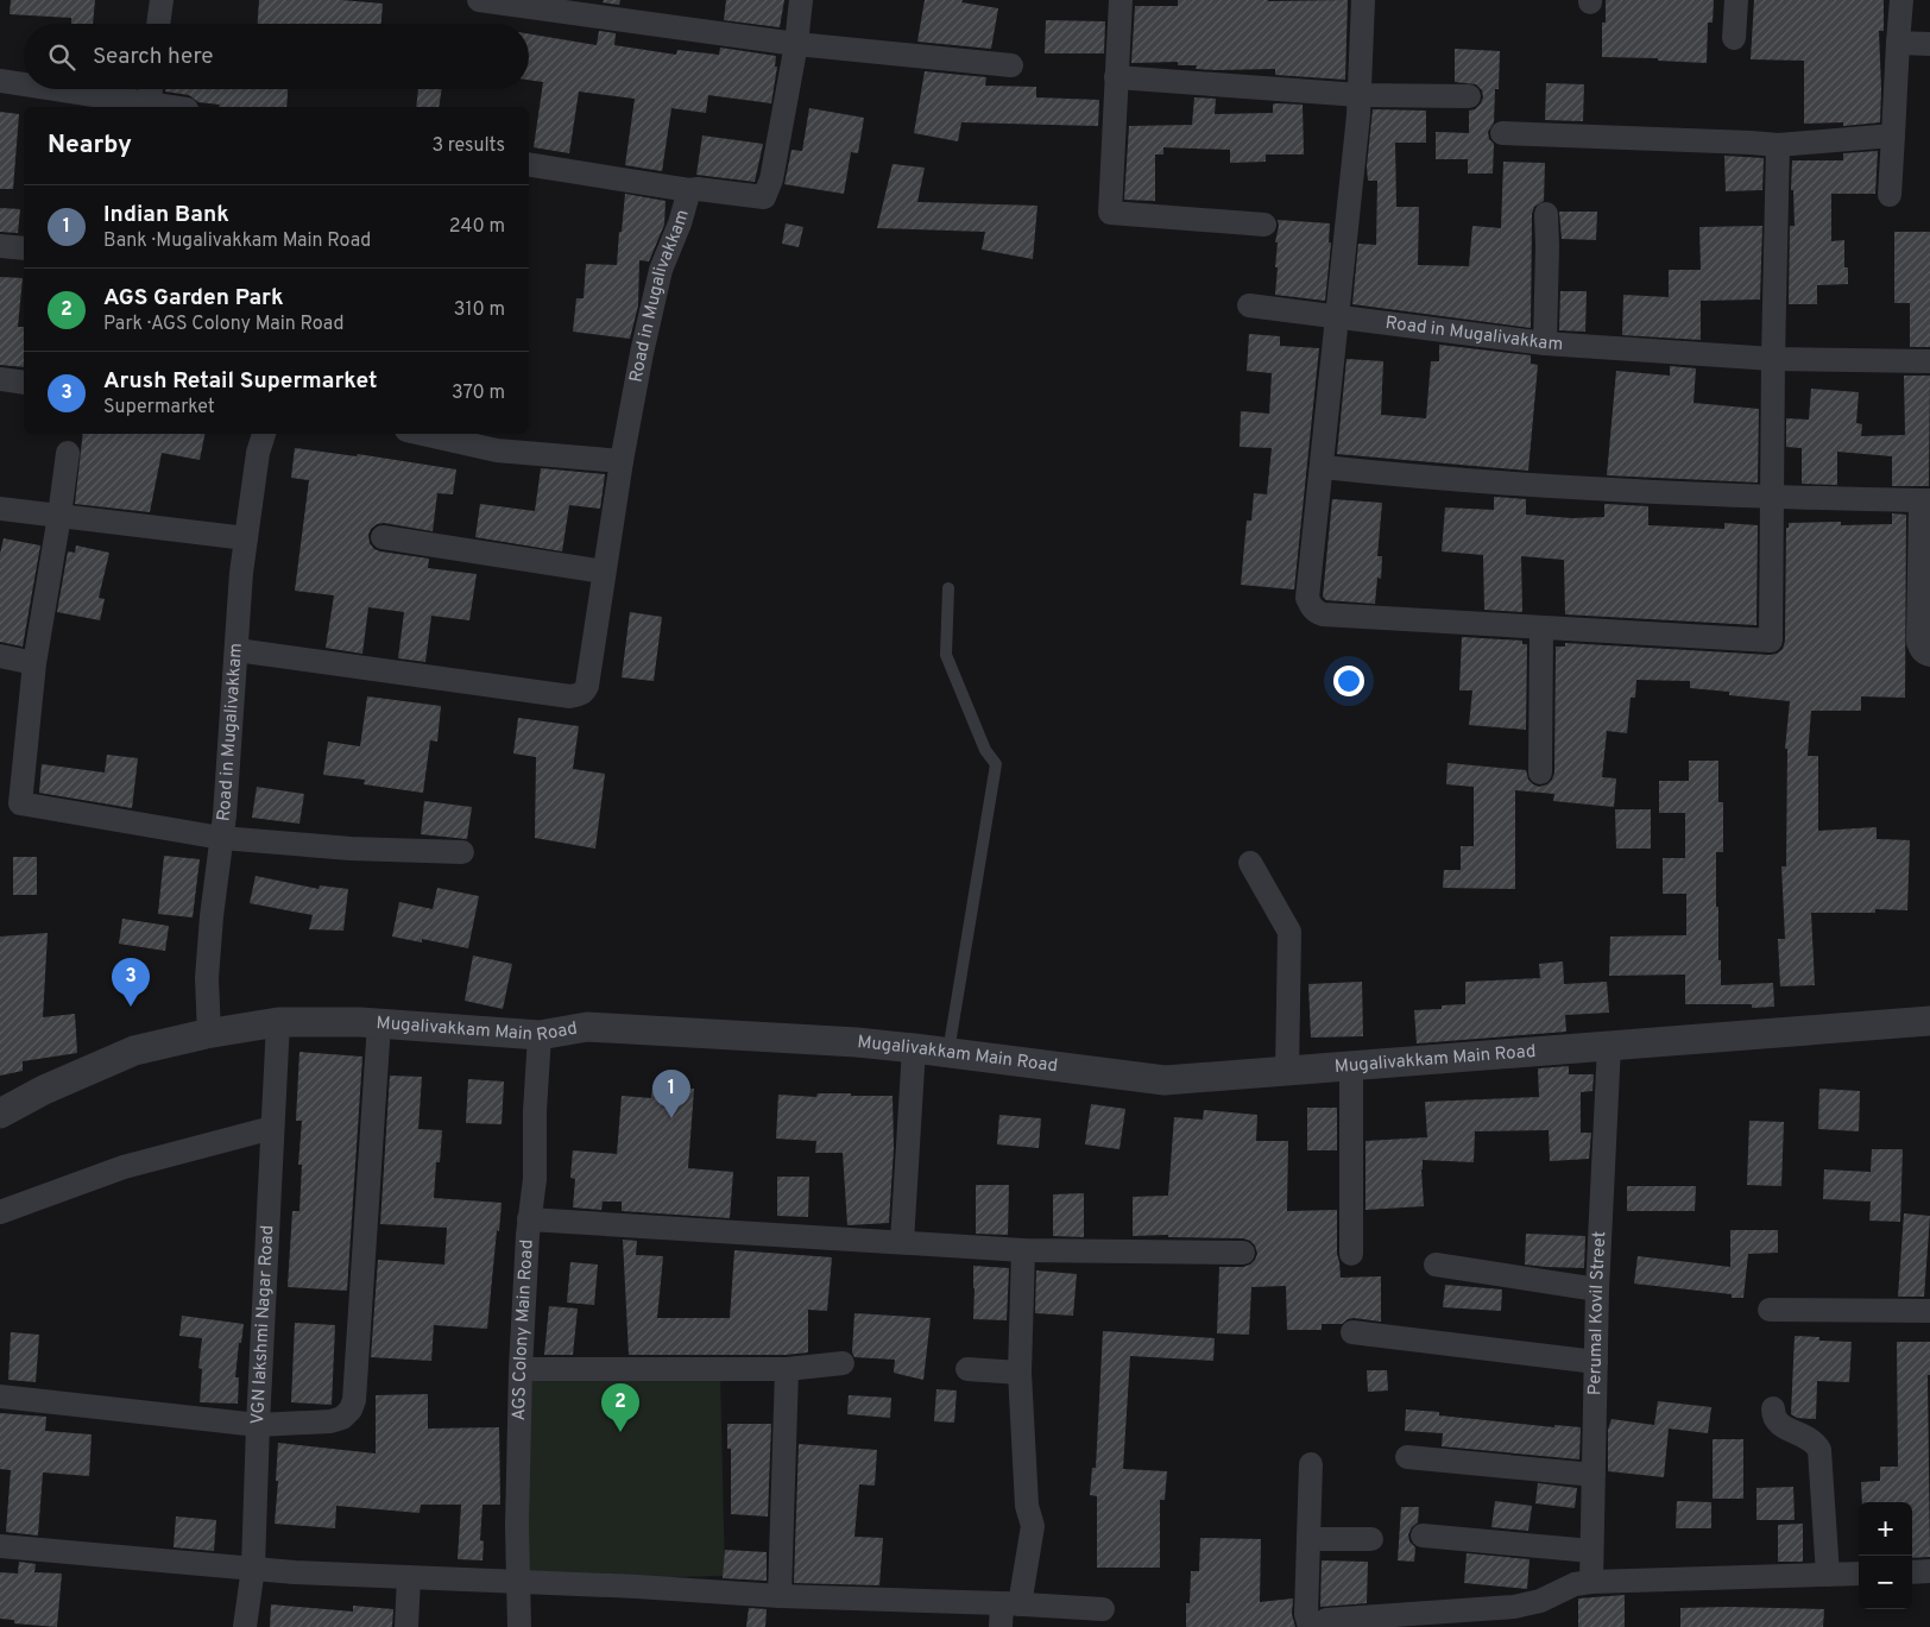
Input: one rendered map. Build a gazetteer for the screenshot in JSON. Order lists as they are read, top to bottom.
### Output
{
  "streets": {
    "street": [
      "Road in Mugalivakkam",
      "Mugalivakkam Main Road",
      "Perumal Kovil Street",
      "VGN lakshmi Nagar Road",
      "AGS Colony Main Road"
    ]
  },
  "crossings": [
    ["Road in Mugalivakkam", "Mugalivakkam Main Road"],
    ["Mugalivakkam Main Road", "Perumal Kovil Street"],
    ["Mugalivakkam Main Road", "VGN lakshmi Nagar Road"],
    ["Mugalivakkam Main Road", "AGS Colony Main Road"]
  ],
  "page": {
    "search": "Search here",
    "heading": ["Nearby", "3 results"],
    "list": [
      {
        "mark": "1",
        "name": "Indian Bank",
        "note": "Bank · Mugalivakkam Main Road",
        "value": "240 m"
      },
      {
        "mark": "2",
        "name": "AGS Garden Park",
        "note": "Park · AGS Colony Main Road",
        "value": "310 m"
      },
      {
        "mark": "3",
        "name": "Arush Retail Supermarket",
        "note": "Supermarket",
        "value": "370 m"
      }
    ],
    "pins": ["3", "1", "2"],
    "map_buttons": ["+", "−"]
  }
}
